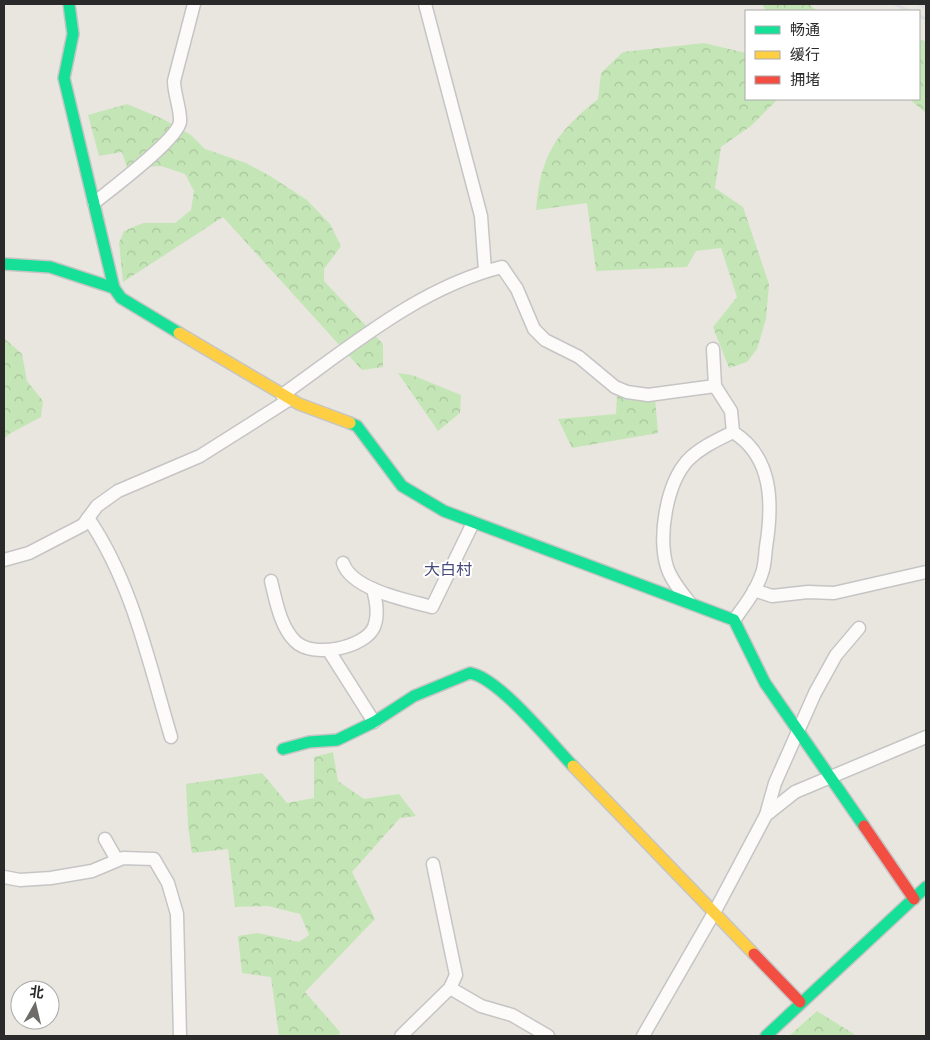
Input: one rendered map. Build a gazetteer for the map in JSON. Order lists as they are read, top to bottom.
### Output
{
  "districts": ["大白村"],
  "legend": ["畅通", "缓行", "拥堵"],
  "north": "top"
}
